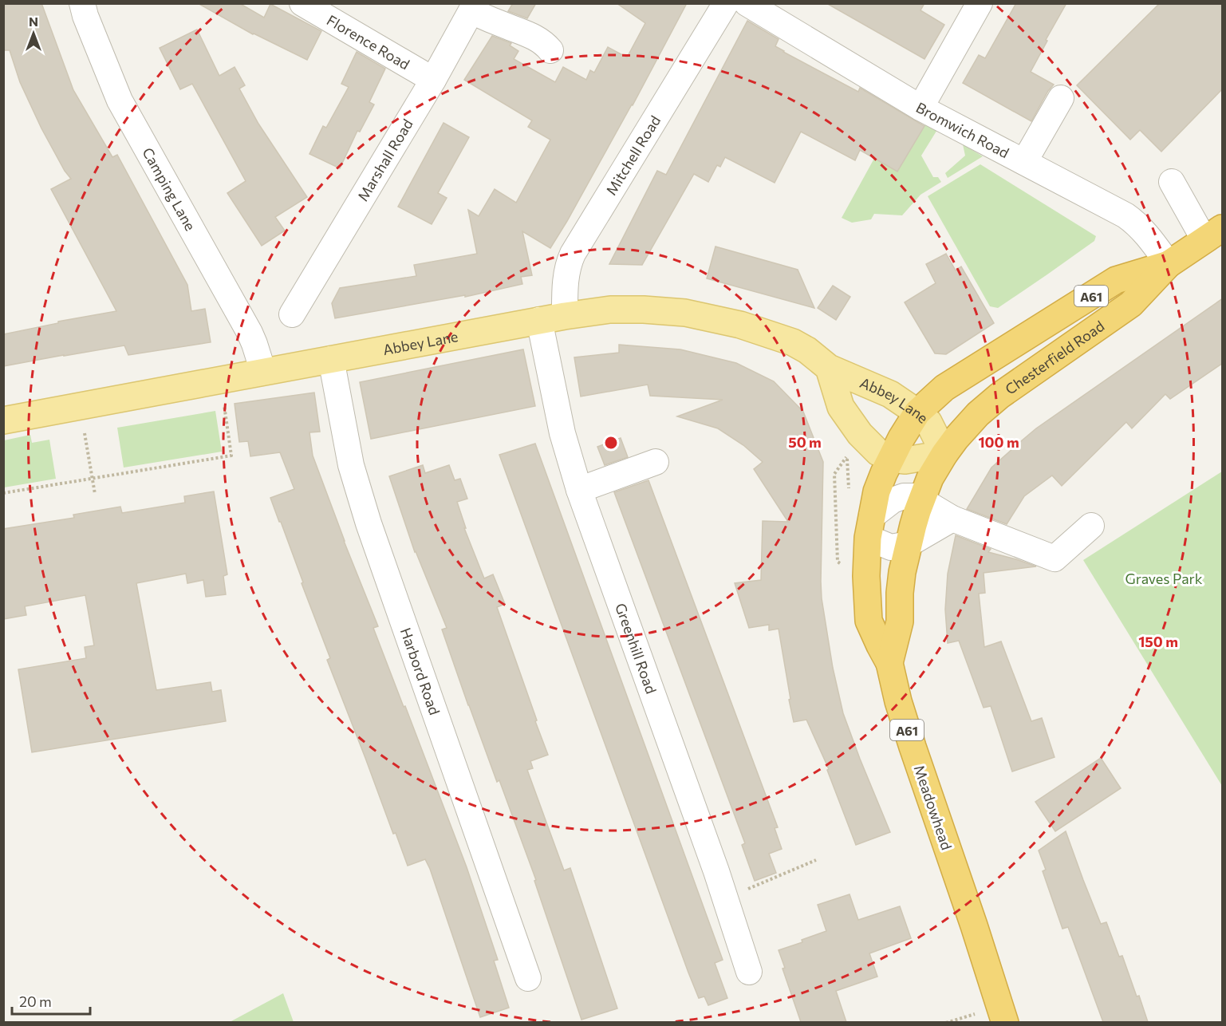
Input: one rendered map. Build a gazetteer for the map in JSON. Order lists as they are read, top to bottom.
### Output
{
  "streets": {
    "highway": ["A61", "Chesterfield Road", "Meadowhead"],
    "main road": ["Abbey Lane"],
    "street": [
      "Florence Road",
      "Bromwich Road",
      "Mitchell Road",
      "Marshall Road",
      "Camping Lane",
      "Greenhill Road",
      "Harbord Road"
    ]
  },
  "crossings": [
    ["Florence Road", "Marshall Road"],
    ["Bromwich Road", "Chesterfield Road"],
    ["Mitchell Road", "Abbey Lane"],
    ["Camping Lane", "Abbey Lane"],
    ["A61", "Abbey Lane"],
    ["A61", "Chesterfield Road"],
    ["A61", "Meadowhead"],
    ["Abbey Lane", "Chesterfield Road"],
    ["Abbey Lane", "Greenhill Road"],
    ["Abbey Lane", "Harbord Road"],
    ["Abbey Lane", "Meadowhead"],
    ["Chesterfield Road", "Meadowhead"]
  ],
  "parks": ["Graves Park"],
  "scale_bar": "20 m",
  "north": "top",
  "rings": ["50 m", "100 m", "150 m"]
}
